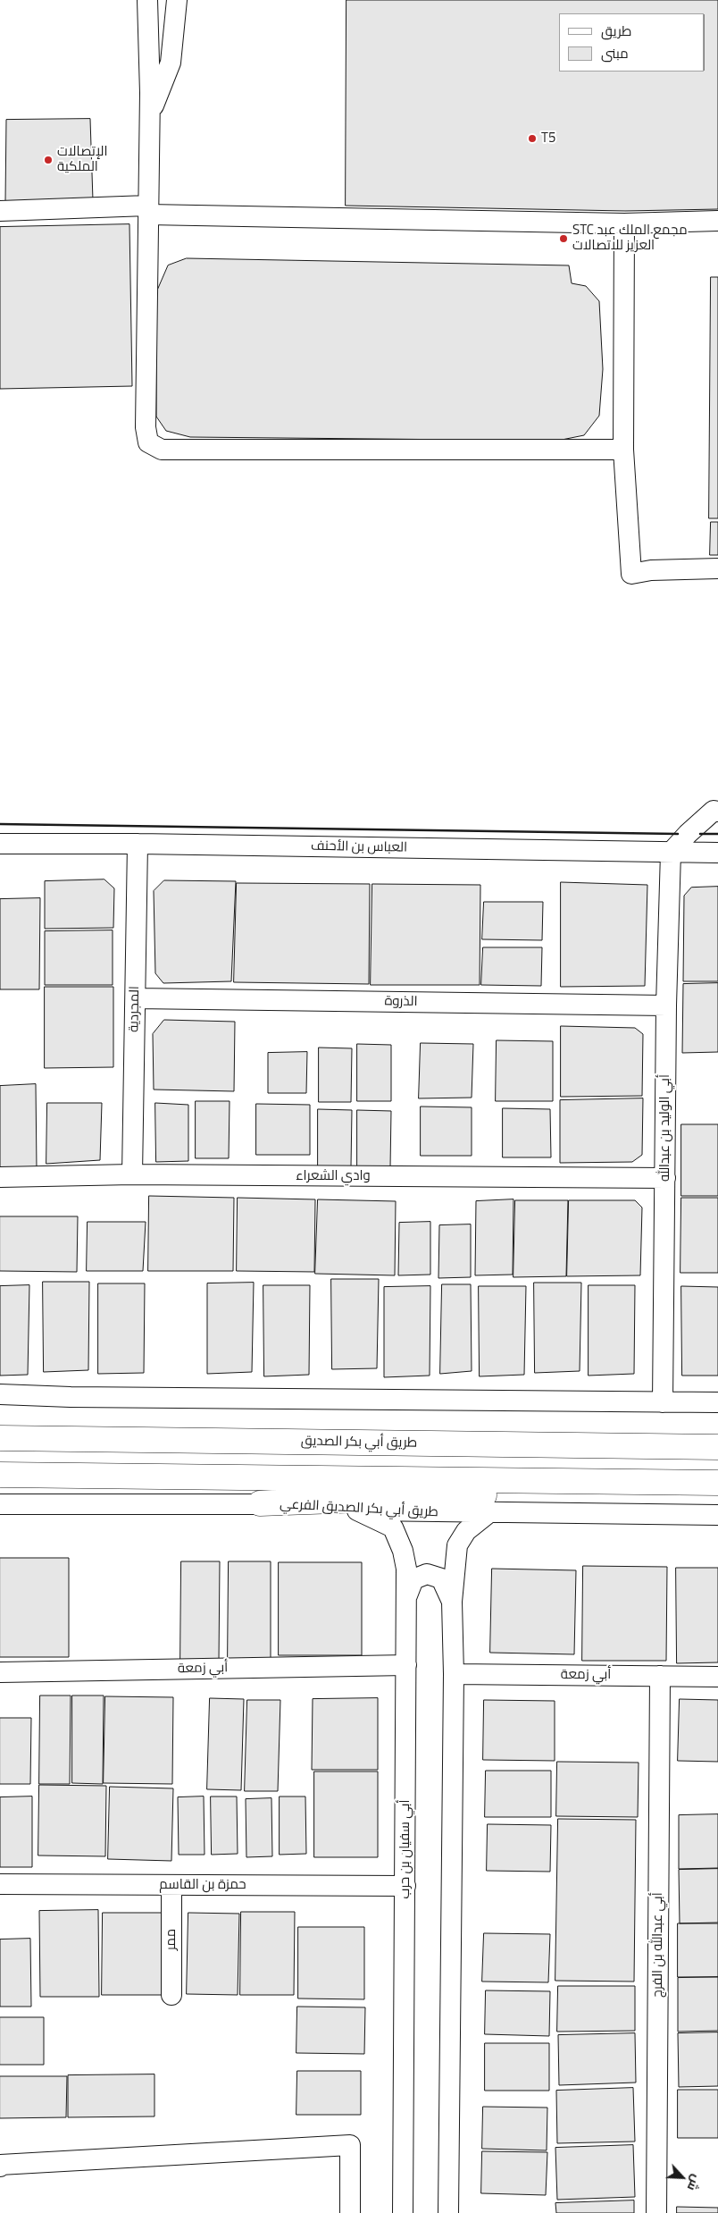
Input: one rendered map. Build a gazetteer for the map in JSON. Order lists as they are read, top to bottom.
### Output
{
  "streets": {
    "main road": ["طريق أبي بكر الصديق"],
    "street": [
      "العباس بن الأحنف",
      "الذروة",
      "المجردية",
      "أبي الوليد بن عبدالله",
      "وادي الشعراء",
      "طريق أبي بكر الصديق الفرعي",
      "أبي زمعة",
      "أبي سفيان بن حرب",
      "حمزة بن القاسم",
      "ممر",
      "أبي عبدالله بن الفرج"
    ]
  },
  "crossings": [
    ["العباس بن الأحنف", "المجردية"],
    ["العباس بن الأحنف", "أبي الوليد بن عبدالله"],
    ["الذروة", "المجردية"],
    ["الذروة", "أبي الوليد بن عبدالله"],
    ["المجردية", "وادي الشعراء"],
    ["أبي الوليد بن عبدالله", "وادي الشعراء"],
    ["طريق أبي بكر الصديق الفرعي", "أبي سفيان بن حرب"],
    ["أبي زمعة", "أبي سفيان بن حرب"],
    ["أبي زمعة", "أبي عبدالله بن الفرج"],
    ["أبي سفيان بن حرب", "حمزة بن القاسم"],
    ["حمزة بن القاسم", "ممر"]
  ],
  "places": ["T5", "الإتصالات الملكية", "STC مجمع الملك عبد العزيز للاتصالات"],
  "legend": ["طريق", "مبنى"],
  "north": "bottom right"
}
